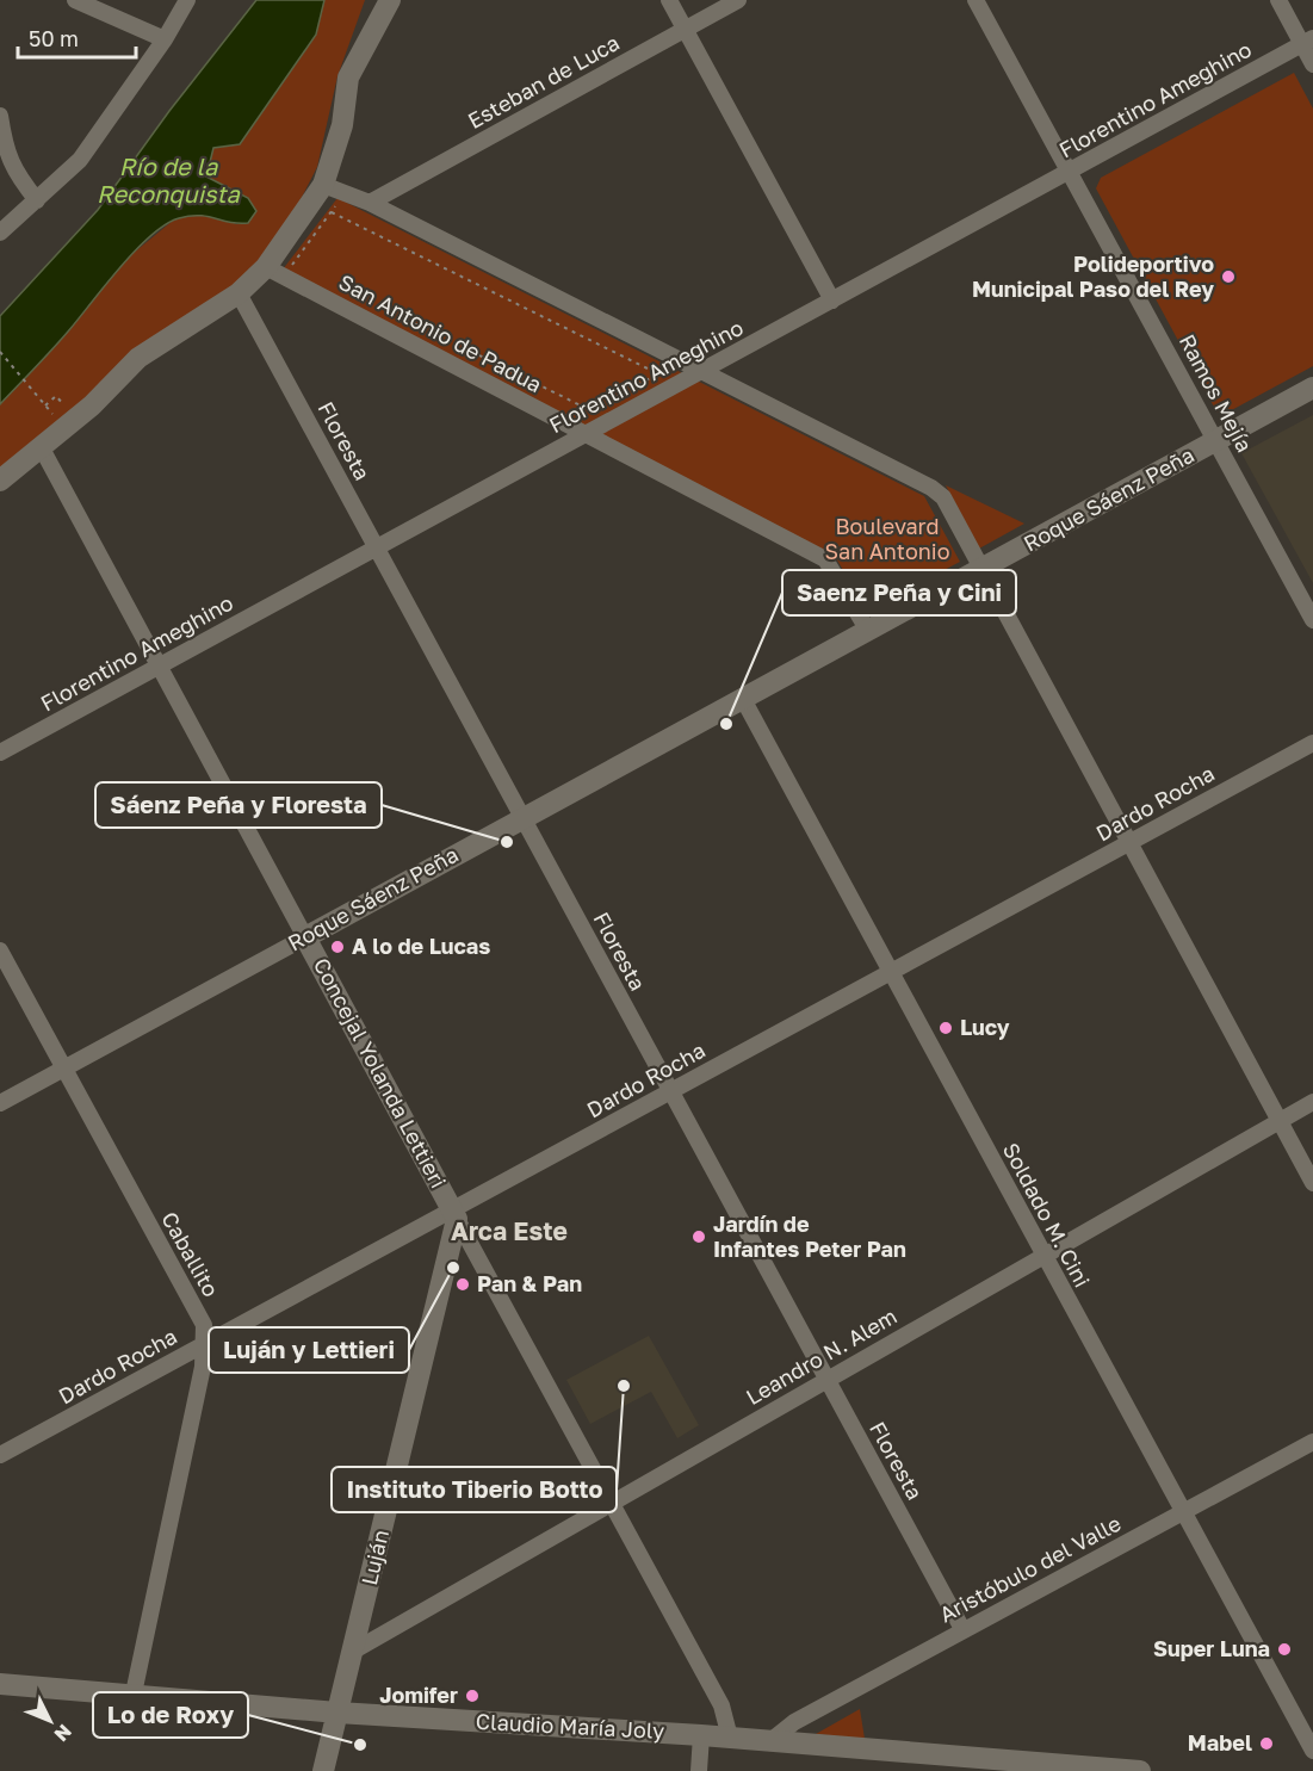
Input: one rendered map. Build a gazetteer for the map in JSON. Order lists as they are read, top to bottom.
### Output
{
  "streets": {
    "street": [
      "Esteban de Luca",
      "Florentino Ameghino",
      "San Antonio de Padua",
      "Ramos Mejía",
      "Floresta",
      "Roque Sáenz Peña",
      "Dardo Rocha",
      "Concejal Yolanda Lettieri",
      "Soldado M. Cini",
      "Caballito",
      "Leandro N. Alem",
      "Luján",
      "Aristóbulo del Valle",
      "Claudio María Joly"
    ]
  },
  "crossings": [
    ["Florentino Ameghino", "San Antonio de Padua"],
    ["Florentino Ameghino", "Ramos Mejía"],
    ["Florentino Ameghino", "Floresta"],
    ["Florentino Ameghino", "Concejal Yolanda Lettieri"],
    ["San Antonio de Padua", "Roque Sáenz Peña"],
    ["Ramos Mejía", "Roque Sáenz Peña"],
    ["Floresta", "Roque Sáenz Peña"],
    ["Floresta", "Dardo Rocha"],
    ["Floresta", "Leandro N. Alem"],
    ["Floresta", "Aristóbulo del Valle"],
    ["Roque Sáenz Peña", "Concejal Yolanda Lettieri"],
    ["Roque Sáenz Peña", "Soldado M. Cini"],
    ["Roque Sáenz Peña", "Caballito"],
    ["Dardo Rocha", "Concejal Yolanda Lettieri"],
    ["Dardo Rocha", "Soldado M. Cini"],
    ["Dardo Rocha", "Caballito"],
    ["Dardo Rocha", "Luján"],
    ["Concejal Yolanda Lettieri", "Leandro N. Alem"],
    ["Concejal Yolanda Lettieri", "Luján"],
    ["Concejal Yolanda Lettieri", "Claudio María Joly"],
    ["Soldado M. Cini", "Leandro N. Alem"],
    ["Soldado M. Cini", "Aristóbulo del Valle"],
    ["Caballito", "Claudio María Joly"],
    ["Leandro N. Alem", "Luján"],
    ["Luján", "Claudio María Joly"],
    ["Aristóbulo del Valle", "Claudio María Joly"]
  ],
  "districts": ["Arca Este"],
  "water": ["Río de la Reconquista"],
  "parks": ["Boulevard San Antonio"],
  "places": [
    "Polideportivo Municipal Paso del Rey",
    "Saenz Peña y Cini",
    "Sáenz Peña y Floresta",
    "A lo de Lucas",
    "Lucy",
    "Jardín de Infantes Peter Pan",
    "Luján y Lettieri",
    "Pan & Pan",
    "Instituto Tiberio Botto",
    "Super Luna",
    "Jomifer",
    "Mabel",
    "Lo de Roxy"
  ],
  "scale_bar": "50 m",
  "north": "bottom right"
}
